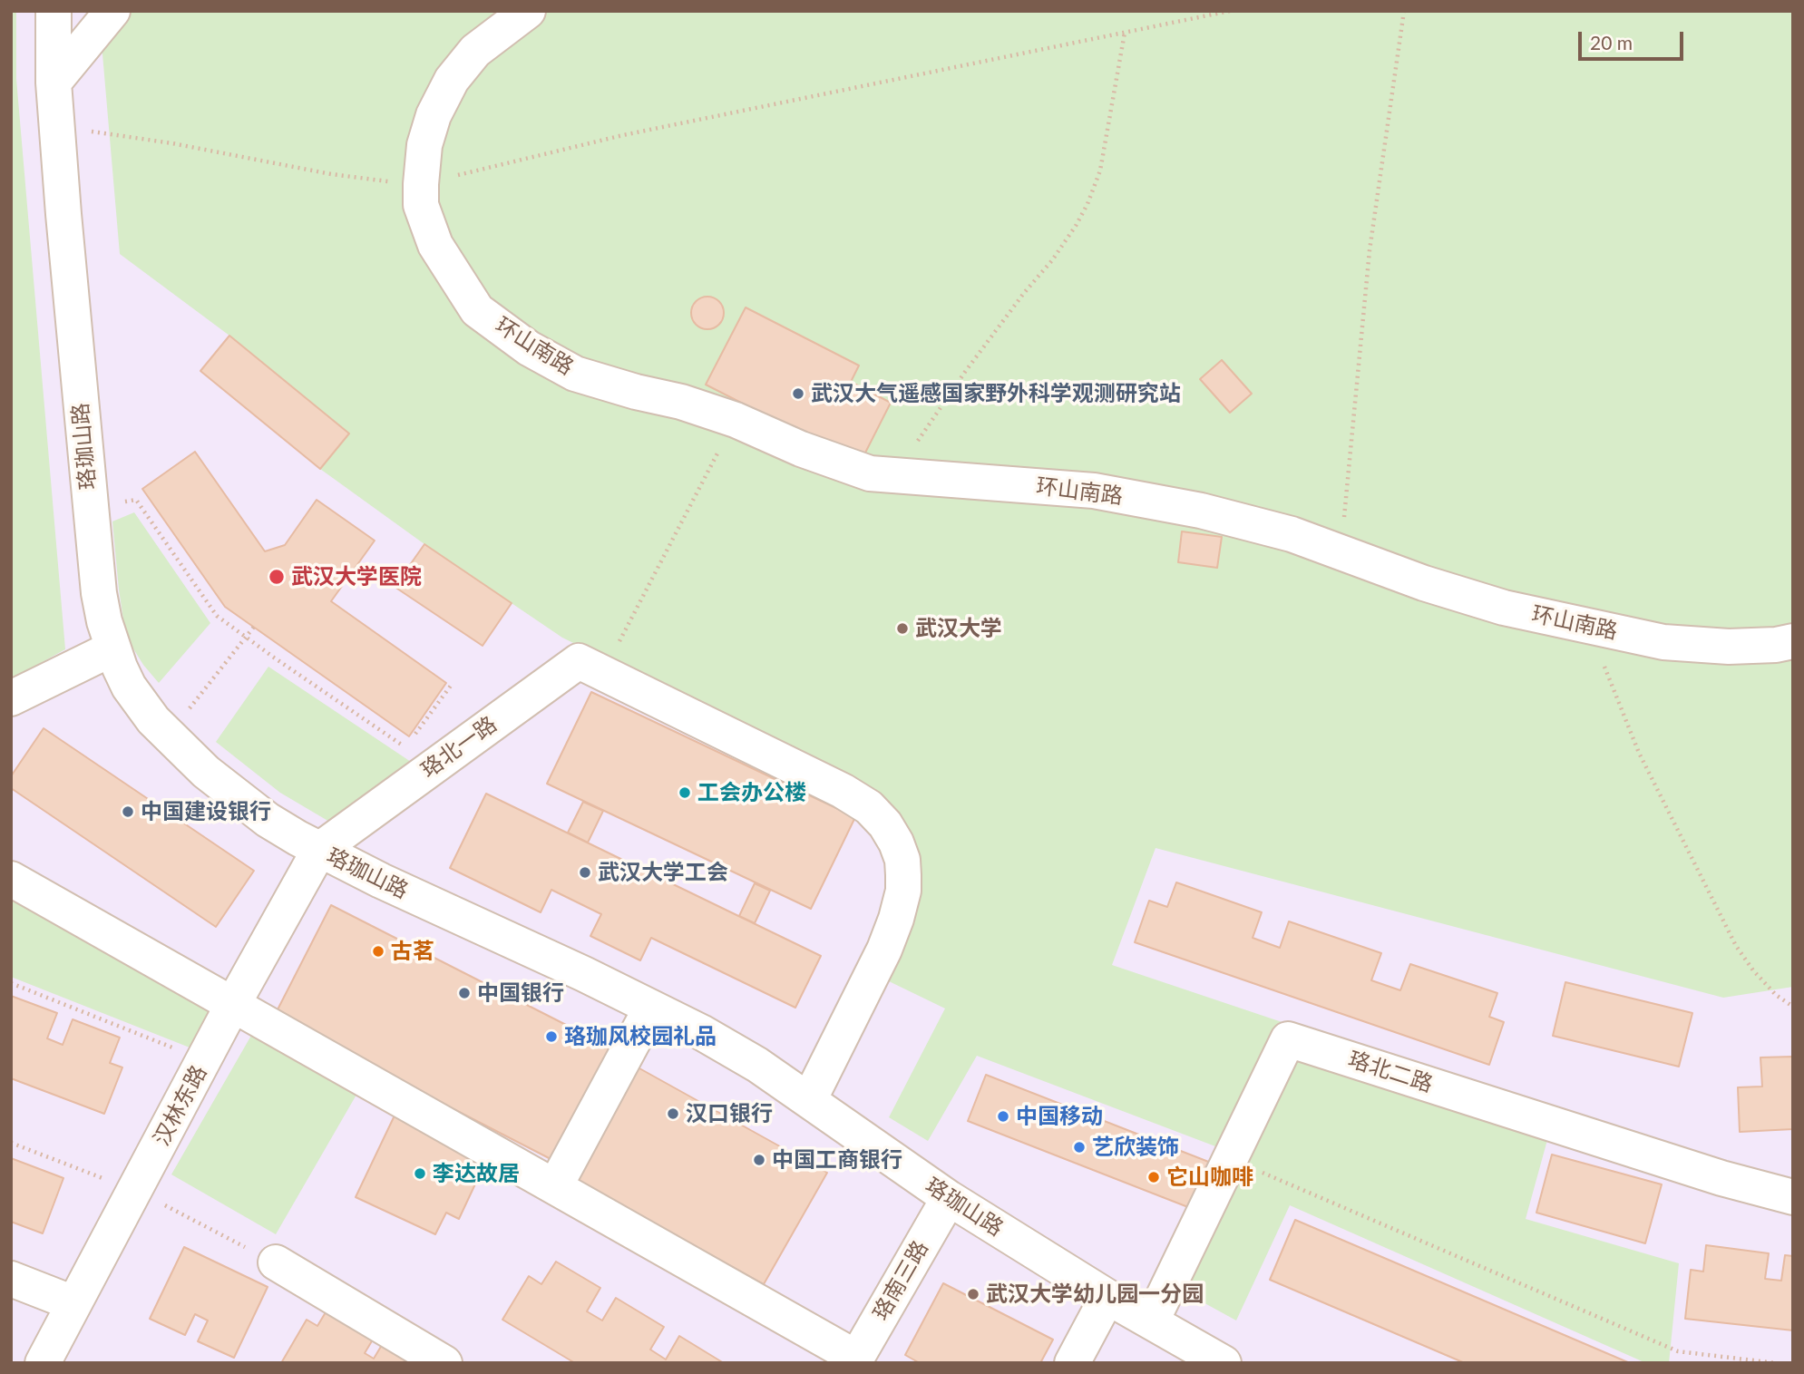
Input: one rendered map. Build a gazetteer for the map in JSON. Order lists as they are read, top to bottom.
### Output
{
  "streets": {
    "street": [
      "环山南路",
      "珞珈山路",
      "珞北一路",
      "珞北二路",
      "汉林东路",
      "珞南三路"
    ]
  },
  "crossings": [
    ["珞珈山路", "珞北一路"],
    ["珞珈山路", "珞北二路"],
    ["珞珈山路", "汉林东路"],
    ["珞珈山路", "珞南三路"],
    ["珞北一路", "汉林东路"]
  ],
  "places": [
    "武汉大气遥感国家野外科学观测研究站",
    "武汉大学医院",
    "武汉大学",
    "工会办公楼",
    "中国建设银行",
    "武汉大学工会",
    "古茗",
    "中国银行",
    "珞珈风校园礼品",
    "汉口银行",
    "中国移动",
    "艺欣装饰",
    "中国工商银行",
    "李达故居",
    "它山咖啡",
    "武汉大学幼儿园一分园"
  ],
  "scale_bar": "20 m"
}
